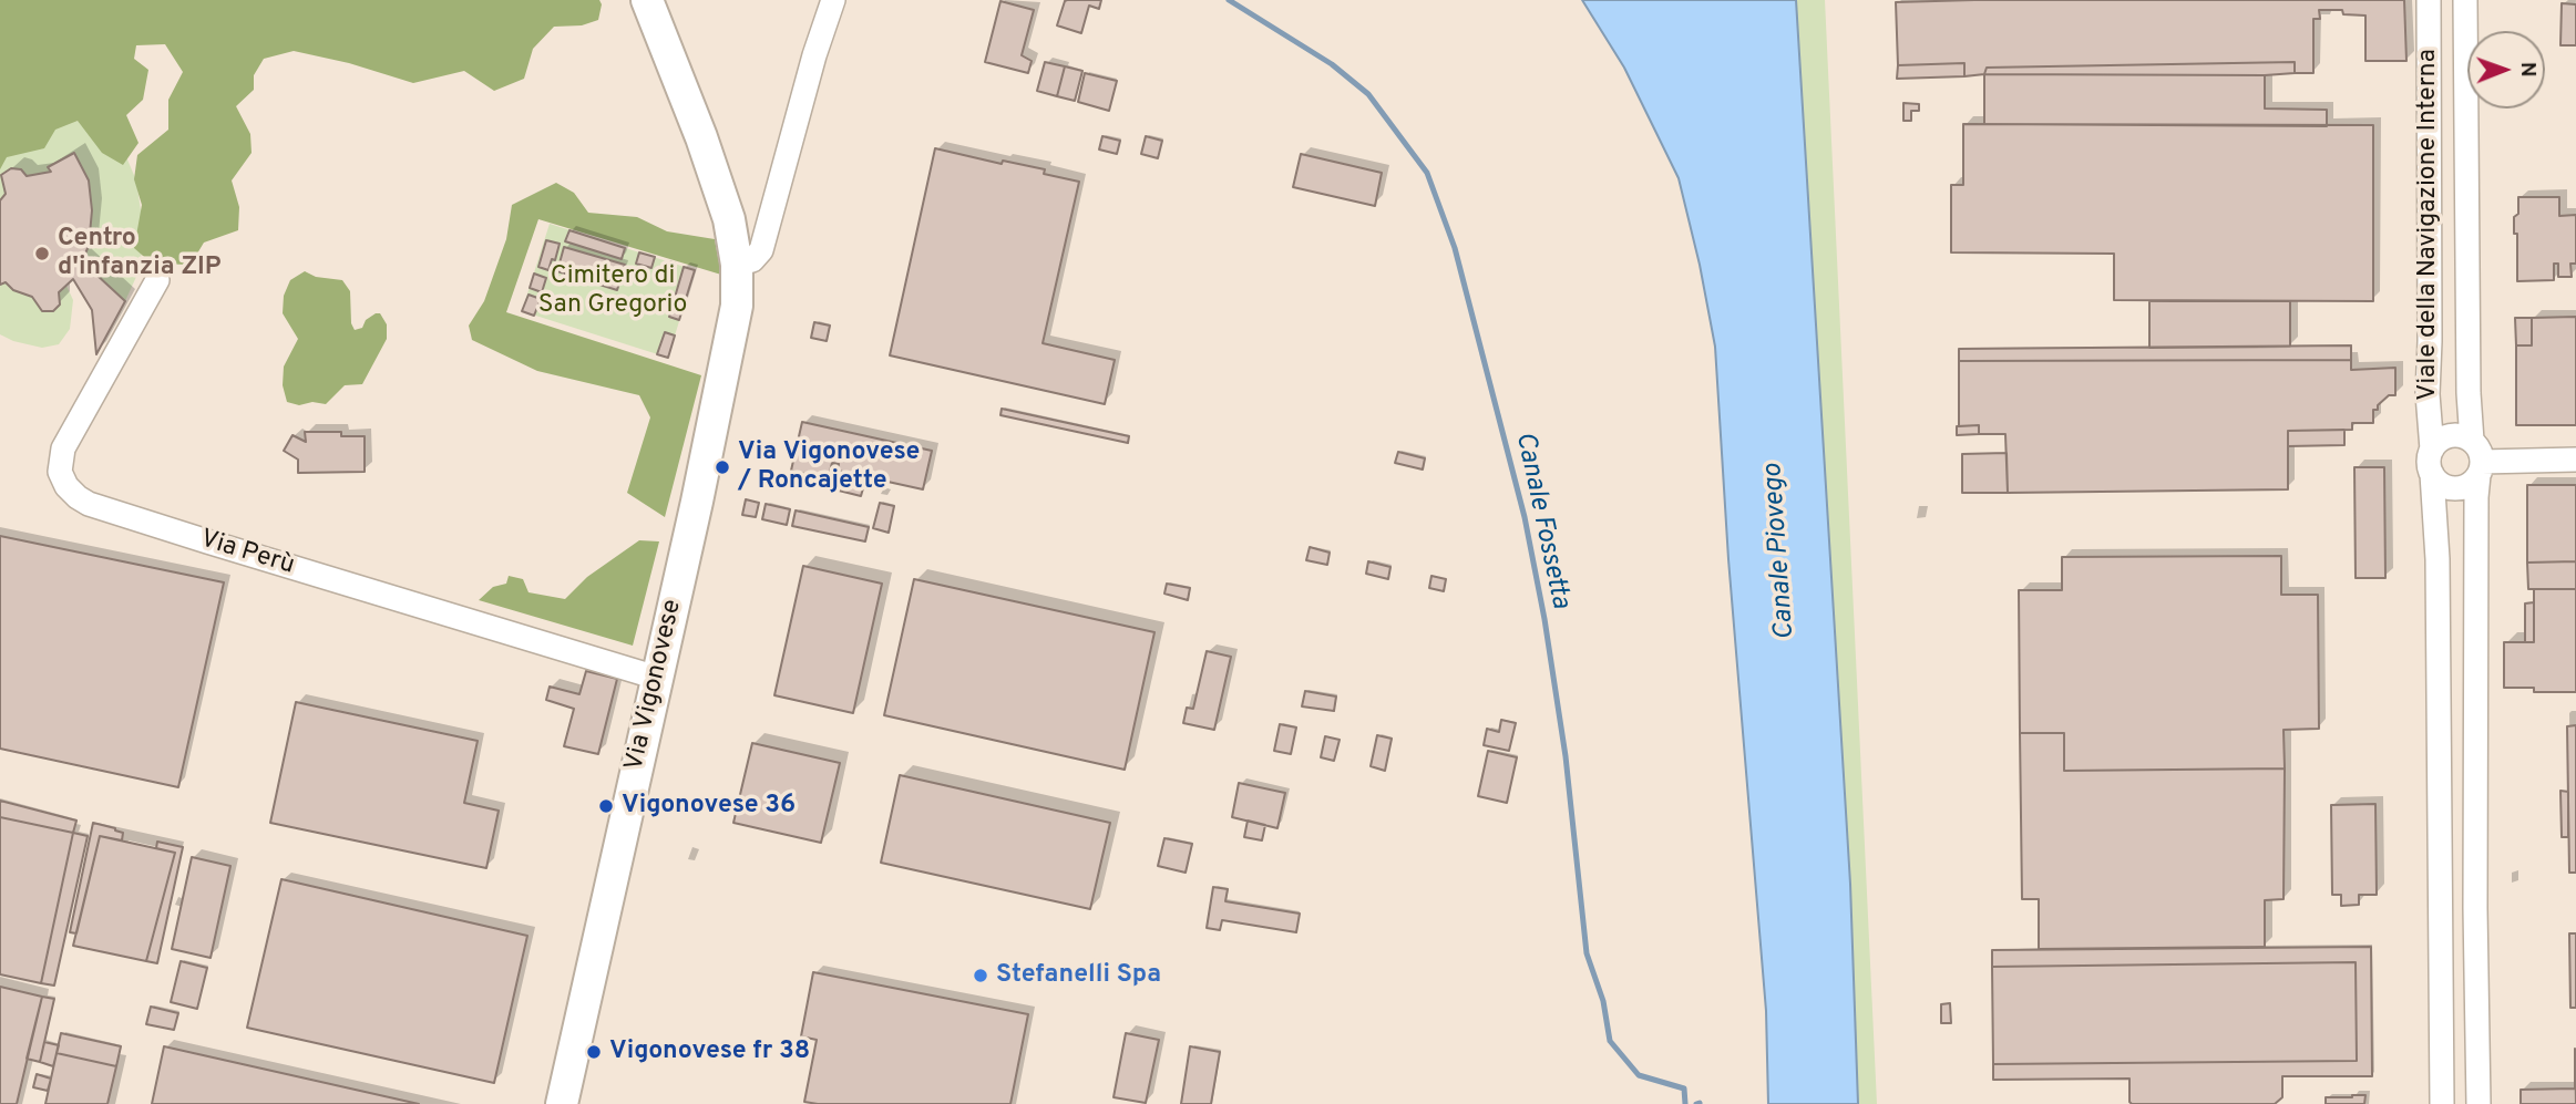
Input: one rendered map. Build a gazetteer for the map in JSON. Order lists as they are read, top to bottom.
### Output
{
  "streets": {
    "main road": ["Via Vigonovese"],
    "street": ["Viale della Navigazione Interna", "Via Perù"]
  },
  "crossings": [
    ["Via Perù", "Via Vigonovese"]
  ],
  "water": ["Canale Fossetta", "Canale Piovego"],
  "parks": ["Cimitero di San Gregorio"],
  "places": [
    "Centro d'infanzia ZIP",
    "Via Vigonovese / Roncajette",
    "Vigonovese 36",
    "Stefanelli Spa",
    "Vigonovese fr 38"
  ],
  "north": "right"
}
